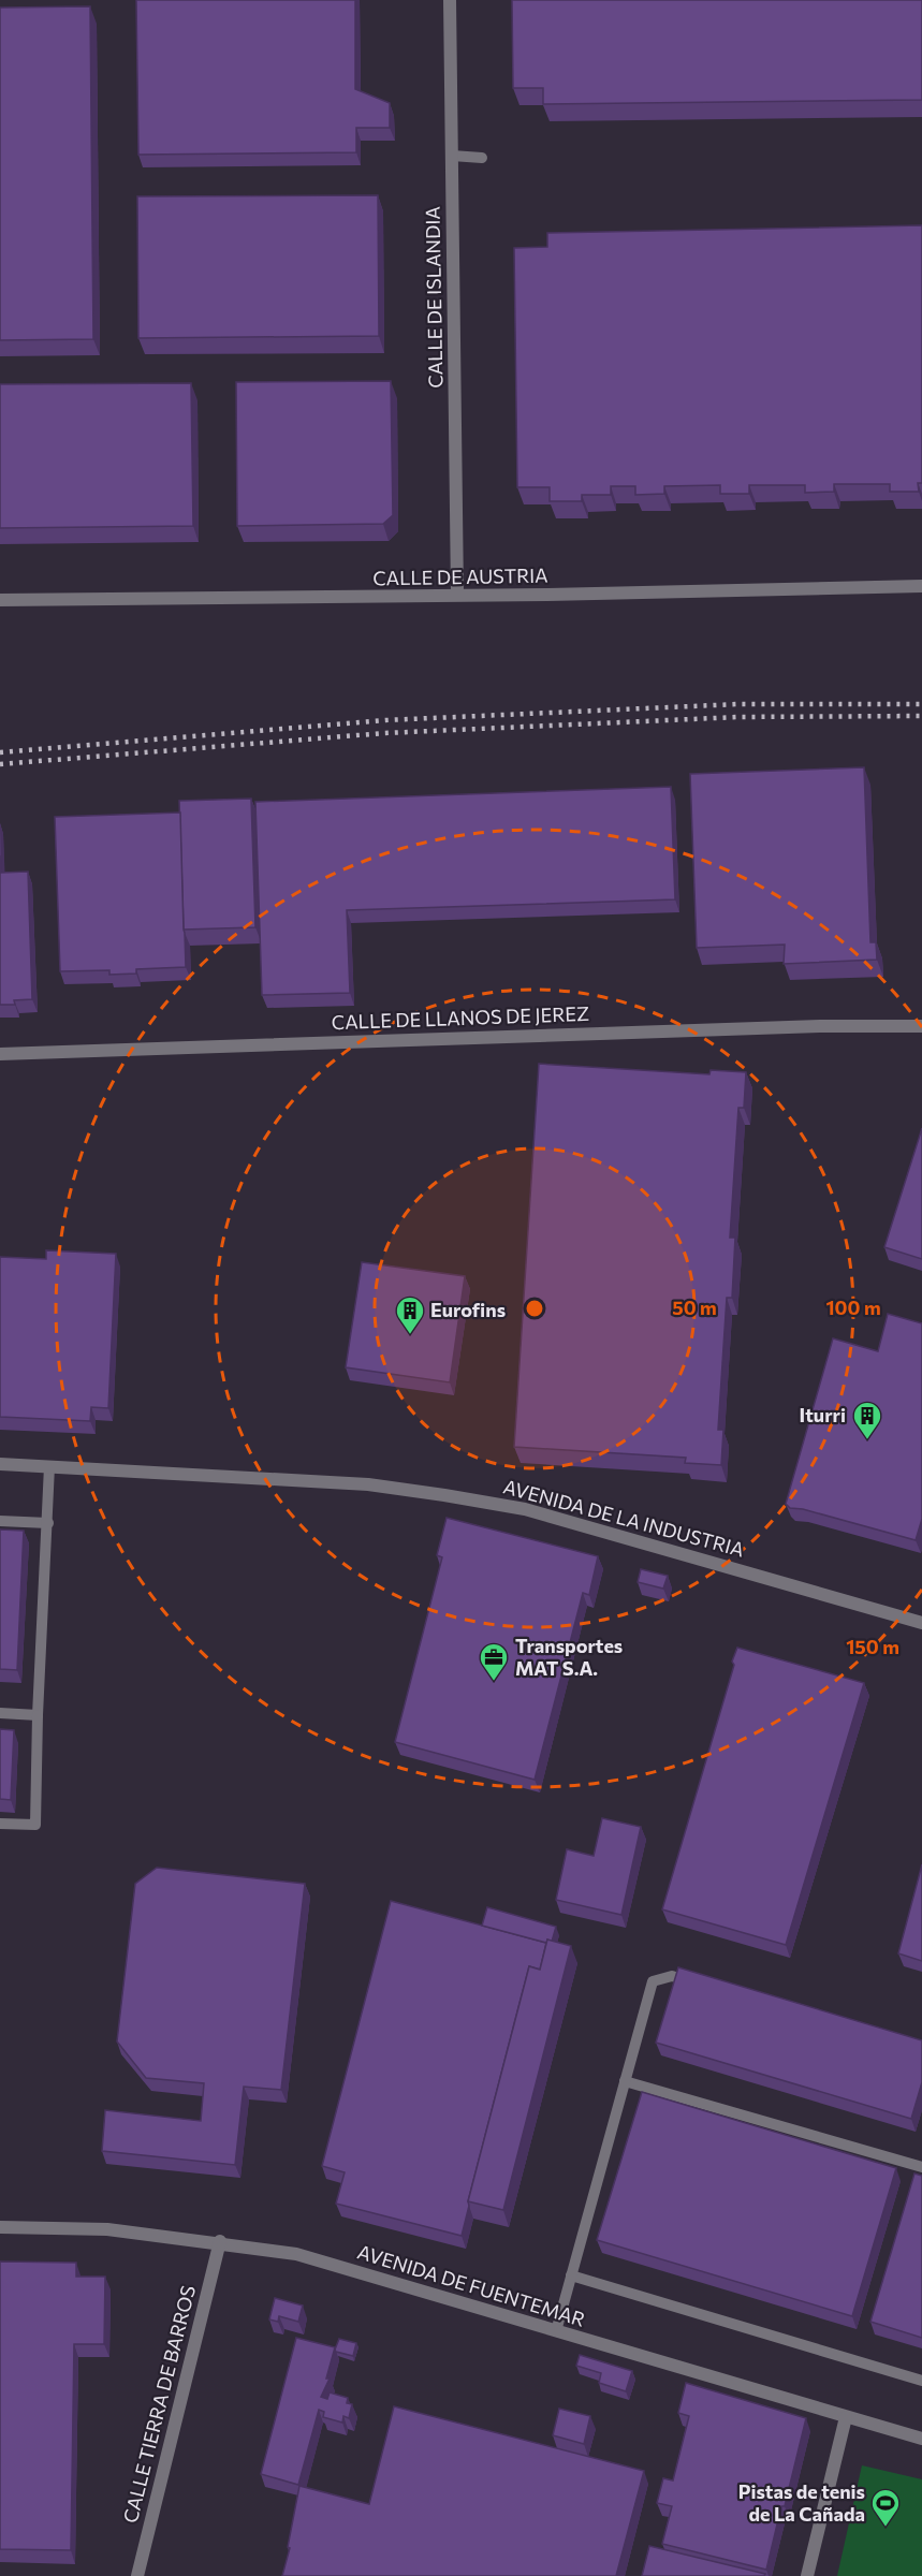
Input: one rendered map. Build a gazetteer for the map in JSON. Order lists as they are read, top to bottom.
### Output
{
  "streets": {
    "street": [
      "CALLE DE ISLANDIA",
      "CALLE DE AUSTRIA",
      "CALLE DE LLANOS DE JEREZ",
      "AVENIDA DE LA INDUSTRIA",
      "AVENIDA DE FUENTEMAR",
      "CALLE TIERRA DE BARROS"
    ]
  },
  "crossings": [
    ["CALLE DE ISLANDIA", "CALLE DE AUSTRIA"],
    ["AVENIDA DE FUENTEMAR", "CALLE TIERRA DE BARROS"]
  ],
  "places": {
    "building": ["Eurofins", "Iturri"],
    "office": ["Transportes MAT S.A."],
    "sports": ["Pistas de tenis de La Cañada"]
  },
  "rings": ["50 m", "100 m", "150 m"]
}
